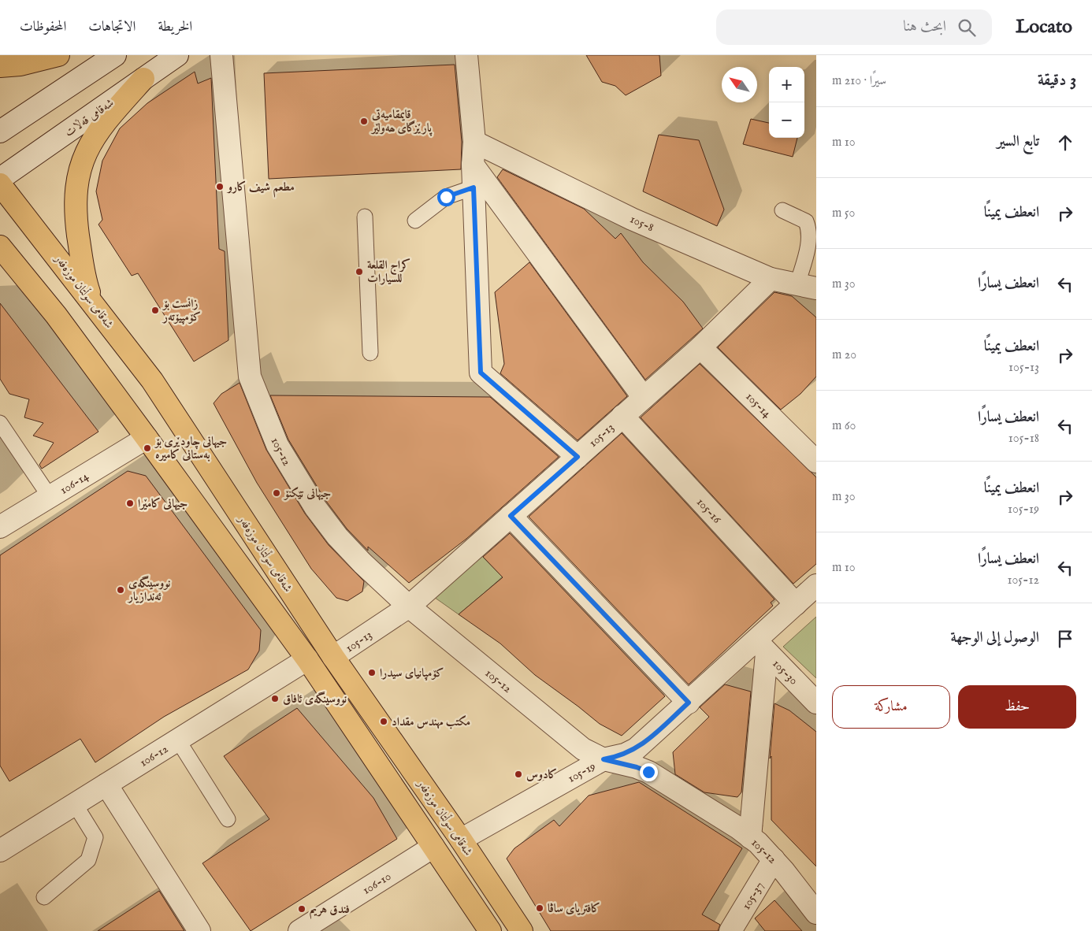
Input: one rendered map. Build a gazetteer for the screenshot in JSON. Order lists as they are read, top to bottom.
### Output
{
  "streets": {
    "main road": ["شەقامی سوڵتان موزەفەر"],
    "street": [
      "شەقامی قەڵات",
      "105-8",
      "105-14",
      "105-13",
      "105-12",
      "106-14",
      "105-16",
      "105-30",
      "106-12",
      "105-19",
      "106-10",
      "105-37"
    ]
  },
  "crossings": [
    ["105-8", "105-13"],
    ["شەقامی سوڵتان موزەفەر", "105-13"],
    ["شەقامی سوڵتان موزەفەر", "105-19"],
    ["105-14", "105-13"],
    ["105-13", "105-12"],
    ["105-13", "105-16"],
    ["105-12", "105-19"],
    ["105-12", "105-37"],
    ["105-16", "105-19"],
    ["105-30", "105-19"]
  ],
  "places": [
    "قایمقامیەتی پارێزگای ھەولێر",
    "مطعم شيف كارو",
    "كراج القلعة للسيارات",
    "زانست بۆ کۆمپیۆتەر",
    "جیهانی چاودێری بۆ به‌ستانی كامیره",
    "جیهانی تێکنۆ",
    "جیهانی کامێرا",
    "نووسینگەی ئەندازیار",
    "کۆمپانیای سیدرا",
    "نووسینگەی ئافاق",
    "مكتب مهندس مقداد",
    "کادوس",
    "کافتریای ساڤا",
    "فندق هريم"
  ],
  "north": "top left",
  "page": {
    "header": "Locato",
    "search": "ابحث هنا",
    "nav": ["الخريطة", "الاتجاهات", "المحفوظات"],
    "heading": ["3 دقيقة", "سيرًا · 210 m"],
    "map_buttons": ["+", "−"],
    "list": [
      ["تابع السير", "10 m"],
      ["انعطف يمينًا", "50 m"],
      ["انعطف يسارًا", "30 m"],
      ["انعطف يمينًا", "105-13", "20 m"],
      ["انعطف يسارًا", "105-18", "60 m"],
      ["انعطف يمينًا", "105-19", "30 m"],
      ["انعطف يسارًا", "105-12", "10 m"],
      "الوصول إلى الوجهة"
    ],
    "buttons": ["حفظ", "مشاركة"]
  }
}
